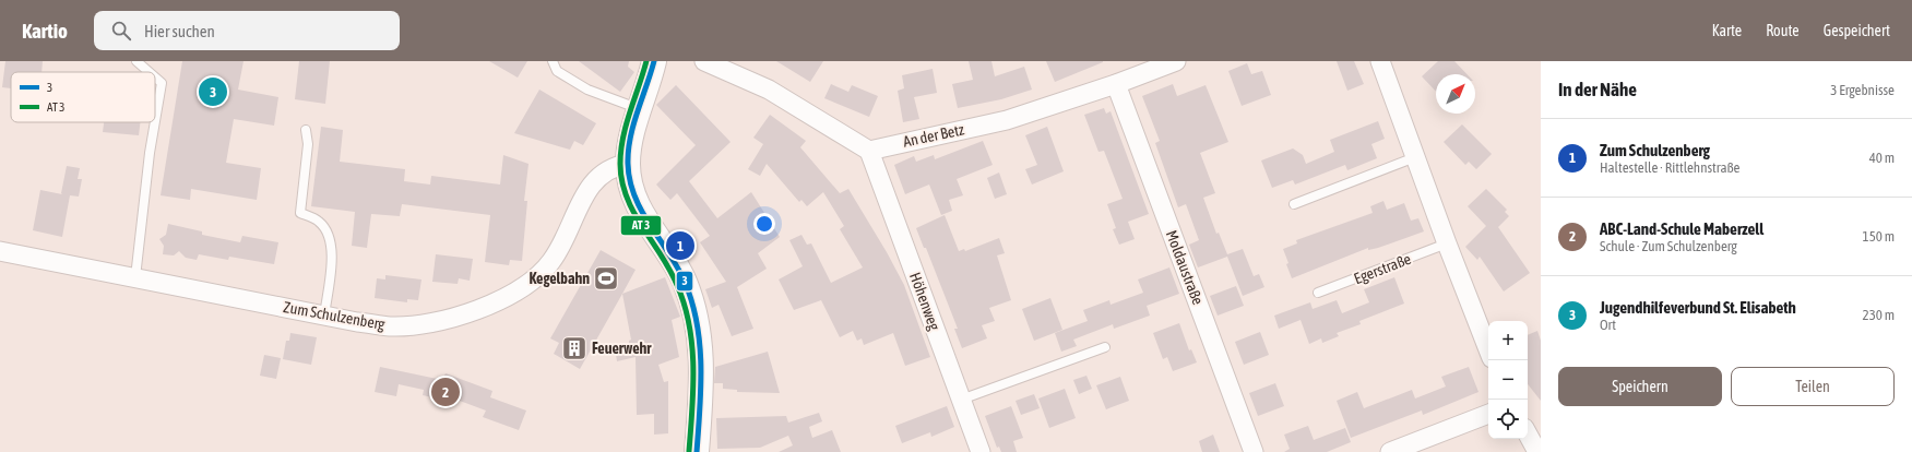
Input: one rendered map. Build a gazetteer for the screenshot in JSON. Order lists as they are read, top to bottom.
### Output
{
  "streets": {
    "street": [
      "An der Betz",
      "Moldaustraße",
      "Höhenweg",
      "Zum Schulzenberg"
    ],
    "lane": ["Egerstraße"]
  },
  "crossings": [
    ["An der Betz", "Moldaustraße"],
    ["An der Betz", "Höhenweg"]
  ],
  "places": {
    "sports": ["Kegelbahn"],
    "building": ["Feuerwehr"]
  },
  "lines": ["transit line 3"],
  "legend": ["3", "AT 3"],
  "north": "top right",
  "page": {
    "header": "Kartio",
    "search": "Hier suchen",
    "nav": ["Karte", "Route", "Gespeichert"],
    "heading": ["In der Nähe", "3 Ergebnisse"],
    "pins": ["3", "1", "2"],
    "list": [
      {
        "mark": "1",
        "name": "Zum Schulzenberg",
        "note": "Haltestelle · Rittlehnstraße",
        "value": "40 m"
      },
      {
        "mark": "2",
        "name": "ABC-Land-Schule Maberzell",
        "note": "Schule · Zum Schulzenberg",
        "value": "150 m"
      },
      {
        "mark": "3",
        "name": "Jugendhilfeverbund St. Elisabeth",
        "note": "Ort",
        "value": "230 m"
      }
    ],
    "map_buttons": ["+", "−"],
    "buttons": ["Speichern", "Teilen"]
  }
}
